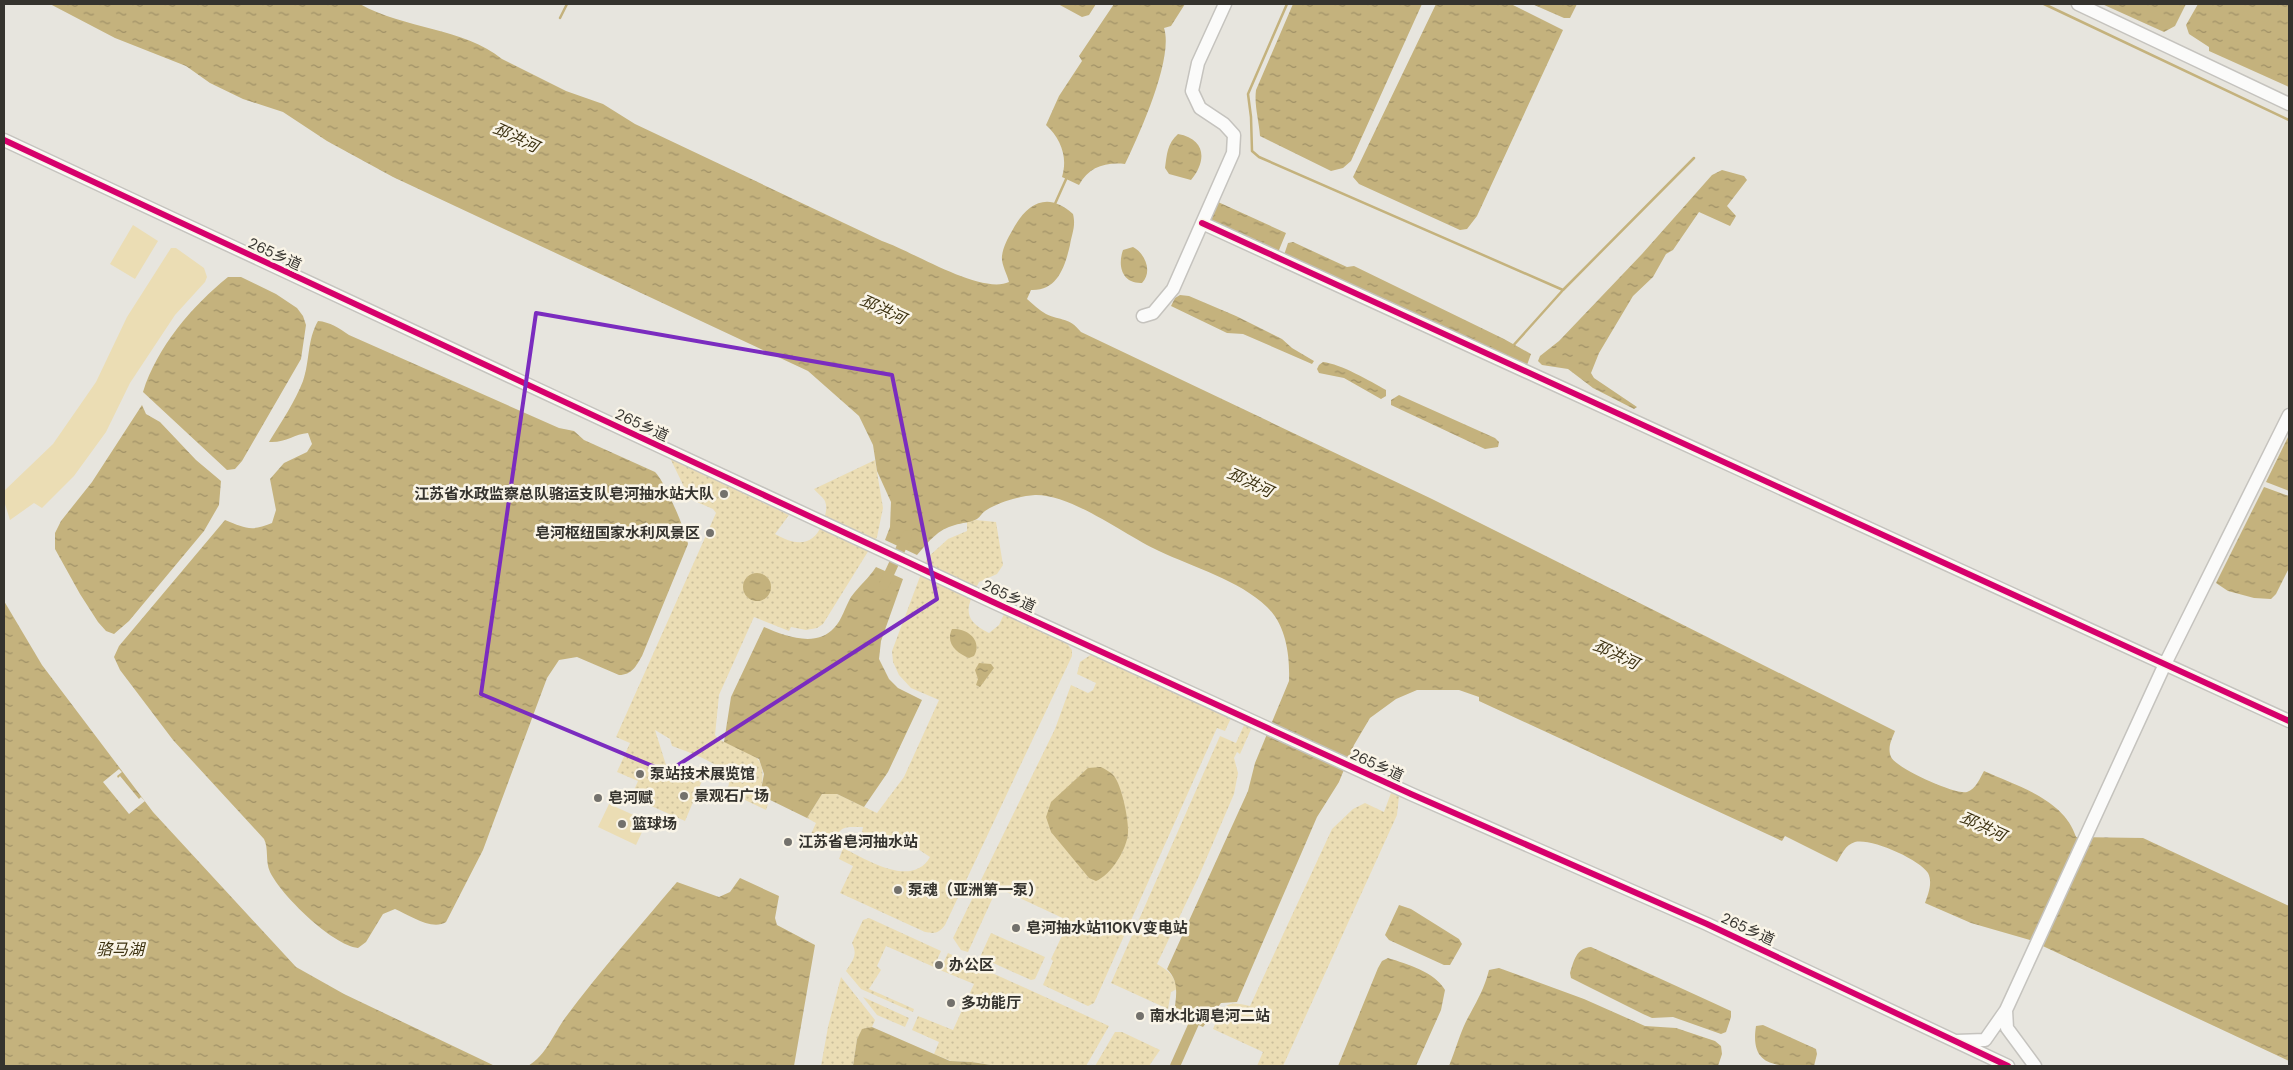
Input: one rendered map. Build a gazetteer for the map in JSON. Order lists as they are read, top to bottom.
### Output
{
  "streets": {
    "street": ["265乡道"]
  },
  "water": ["邳洪河", "骆马湖"],
  "places": [
    "江苏省水政监察总队骆运支队皂河抽水站大队",
    "皂河枢纽国家水利风景区",
    "泵站技术展览馆",
    "景观石广场",
    "皂河赋",
    "篮球场",
    "江苏省皂河抽水站",
    "泵魂（亚洲第一泵）",
    "皂河抽水站110KV变电站",
    "办公区",
    "多功能厅",
    "南水北调皂河二站"
  ]
}
